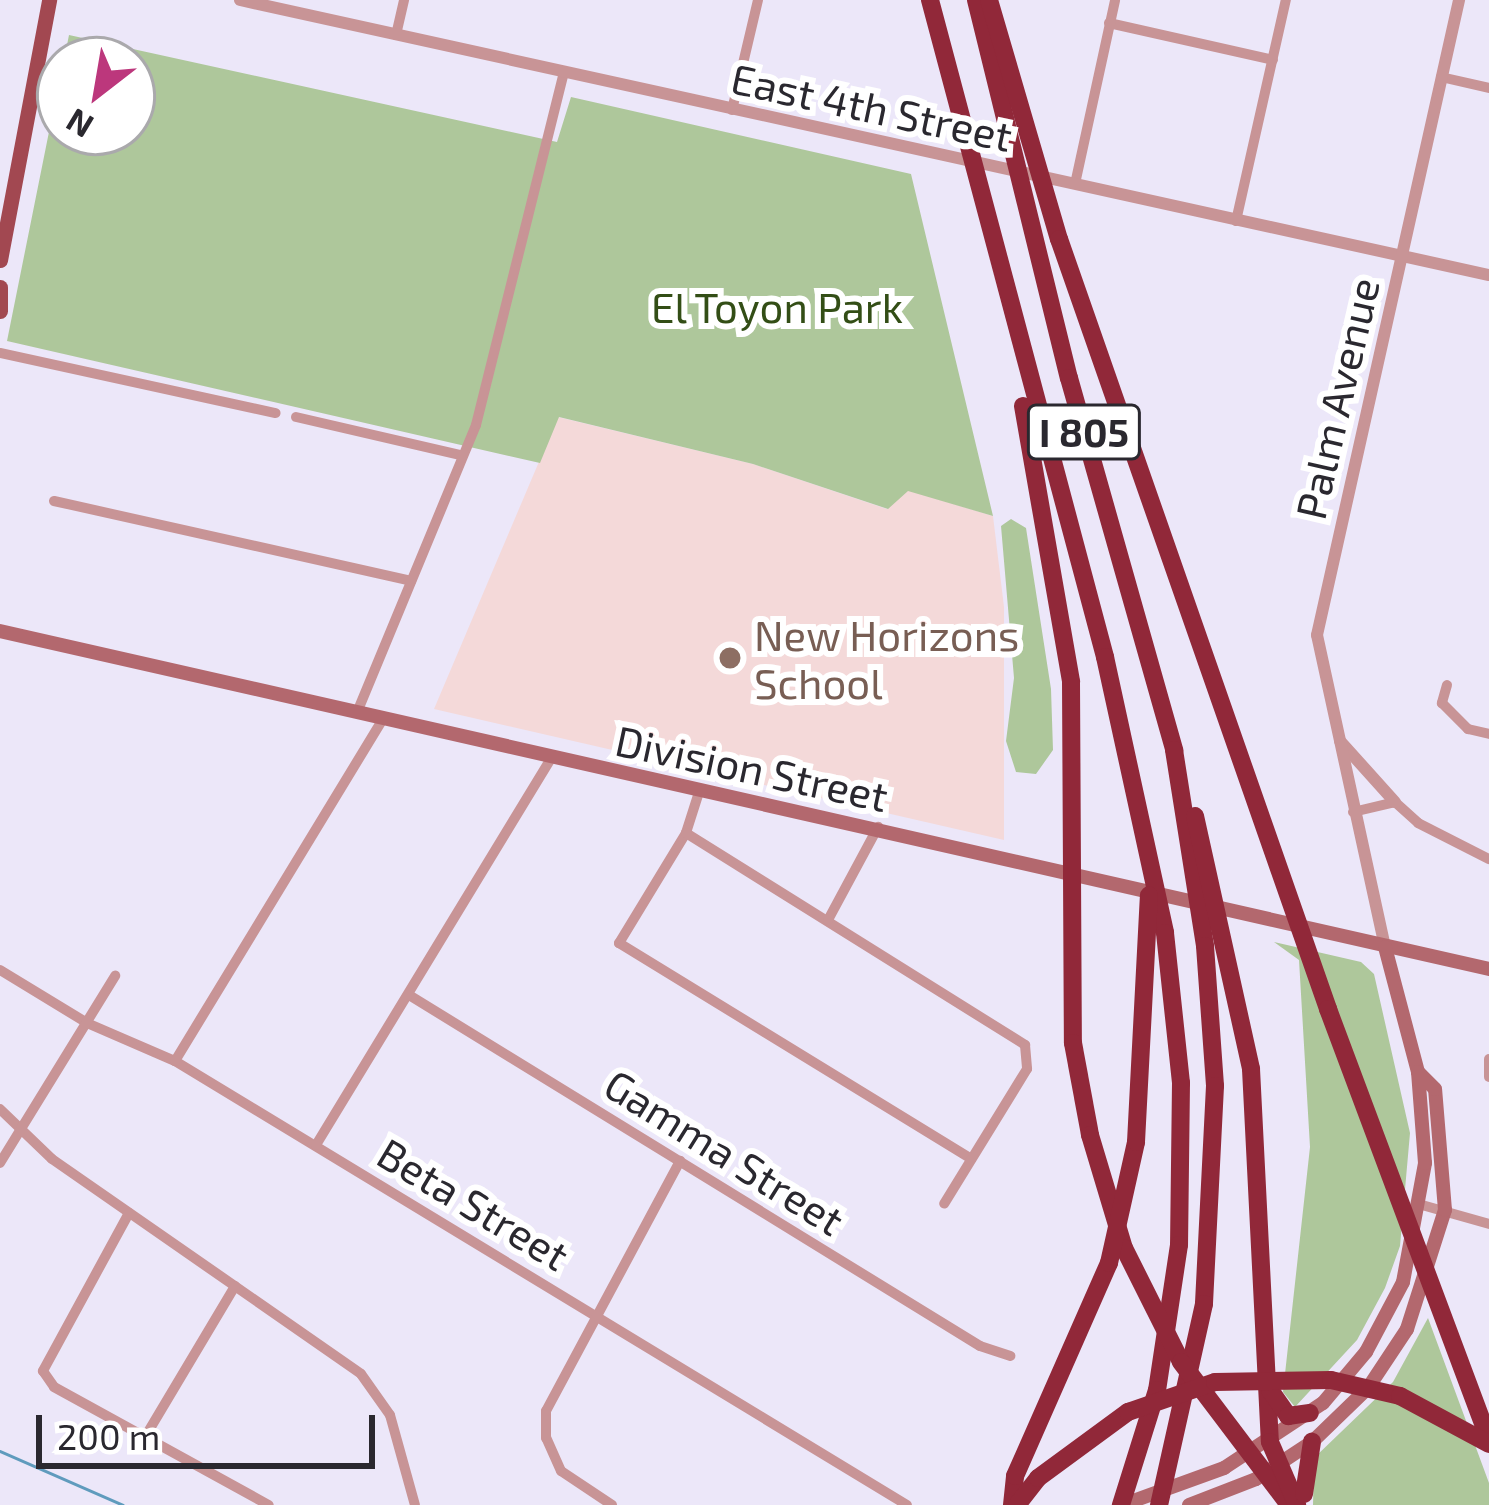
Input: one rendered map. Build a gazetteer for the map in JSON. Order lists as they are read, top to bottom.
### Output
{
  "streets": {
    "highway": ["I 805"],
    "main road": ["Division Street"],
    "street": [
      "East 4th Street",
      "Palm Avenue",
      "Gamma Street",
      "Beta Street"
    ]
  },
  "crossings": [
    ["East 4th Street", "Palm Avenue"],
    ["Palm Avenue", "Division Street"]
  ],
  "parks": ["El Toyon Park"],
  "places": ["New Horizons School"],
  "scale_bar": "200 m",
  "north": "bottom left"
}
